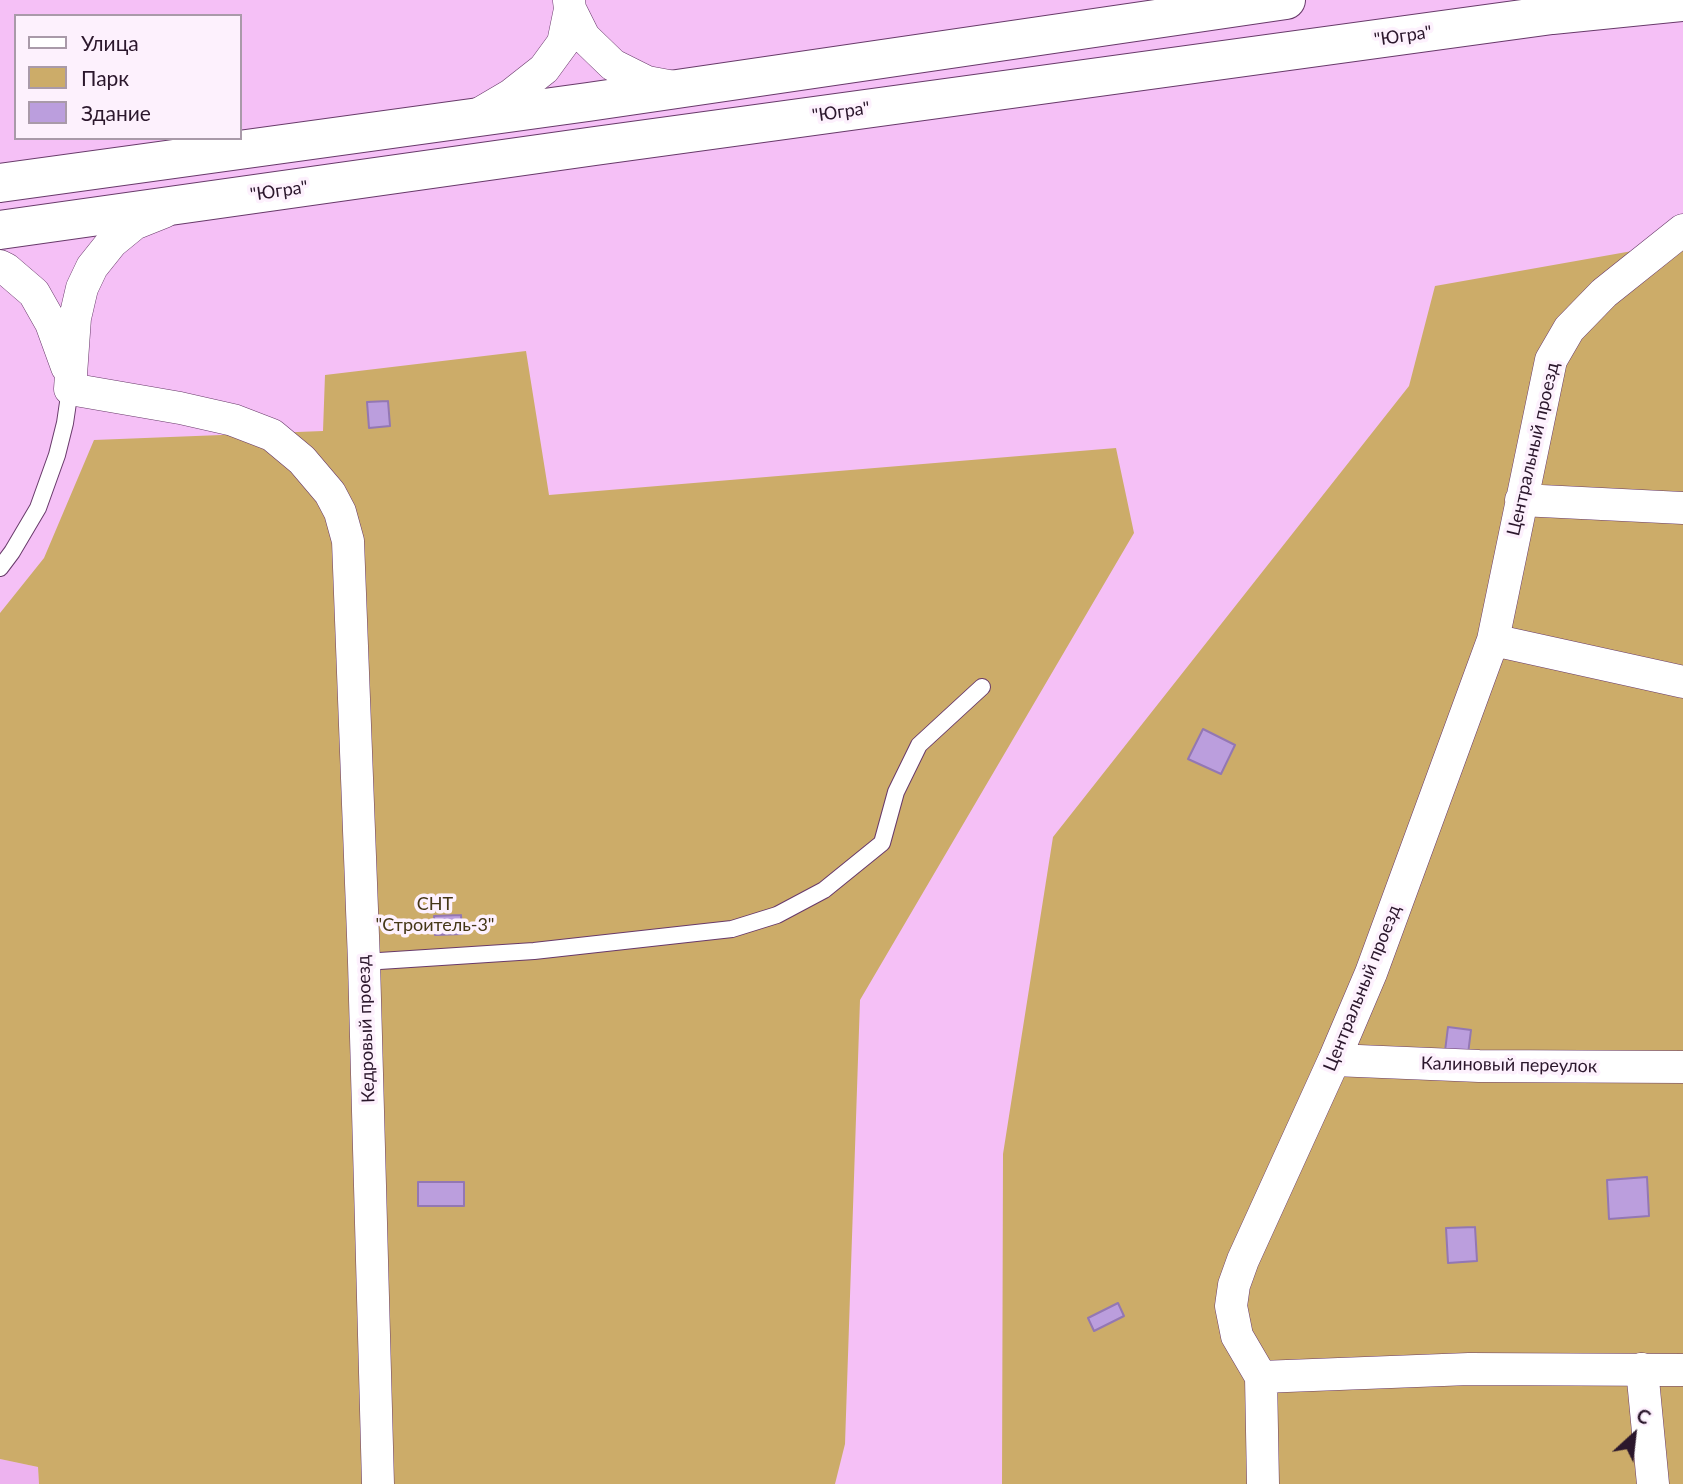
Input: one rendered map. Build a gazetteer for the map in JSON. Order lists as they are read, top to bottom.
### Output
{
  "streets": {
    "highway": ["\"Югра\""],
    "street": ["Центральный проезд", "Кедровый проезд", "Калиновый переулок"]
  },
  "crossings": [
    ["Центральный проезд", "Калиновый переулок"]
  ],
  "parks": ["СНТ \"Строитель-3\""],
  "legend": ["Улица", "Парк", "Здание"],
  "north": "top right"
}
